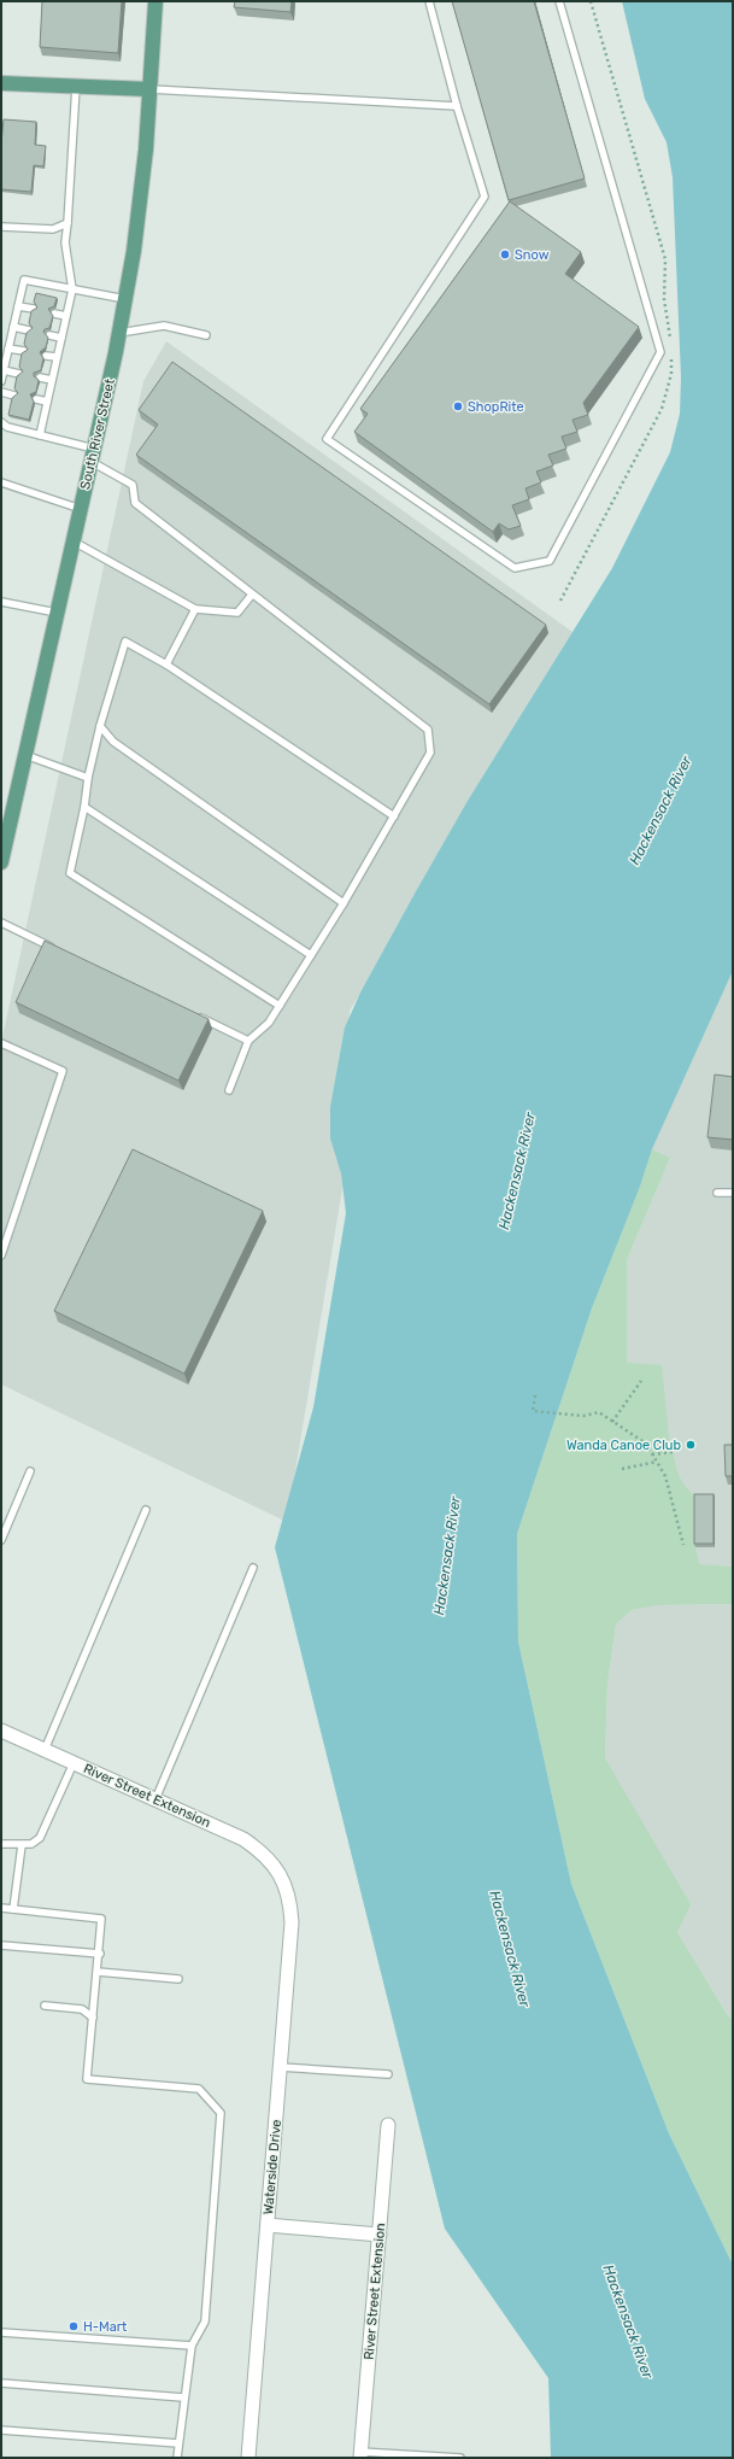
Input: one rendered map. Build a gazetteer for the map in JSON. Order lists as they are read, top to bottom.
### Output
{
  "streets": {
    "main road": ["South River Street"],
    "street": ["River Street Extension", "Waterside Drive"]
  },
  "crossings": [
    ["River Street Extension", "Waterside Drive"]
  ],
  "water": ["Hackensack River"],
  "places": [
    "Snow",
    "ShopRite",
    "Wanda Canoe Club",
    "H-Mart"
  ]
}
